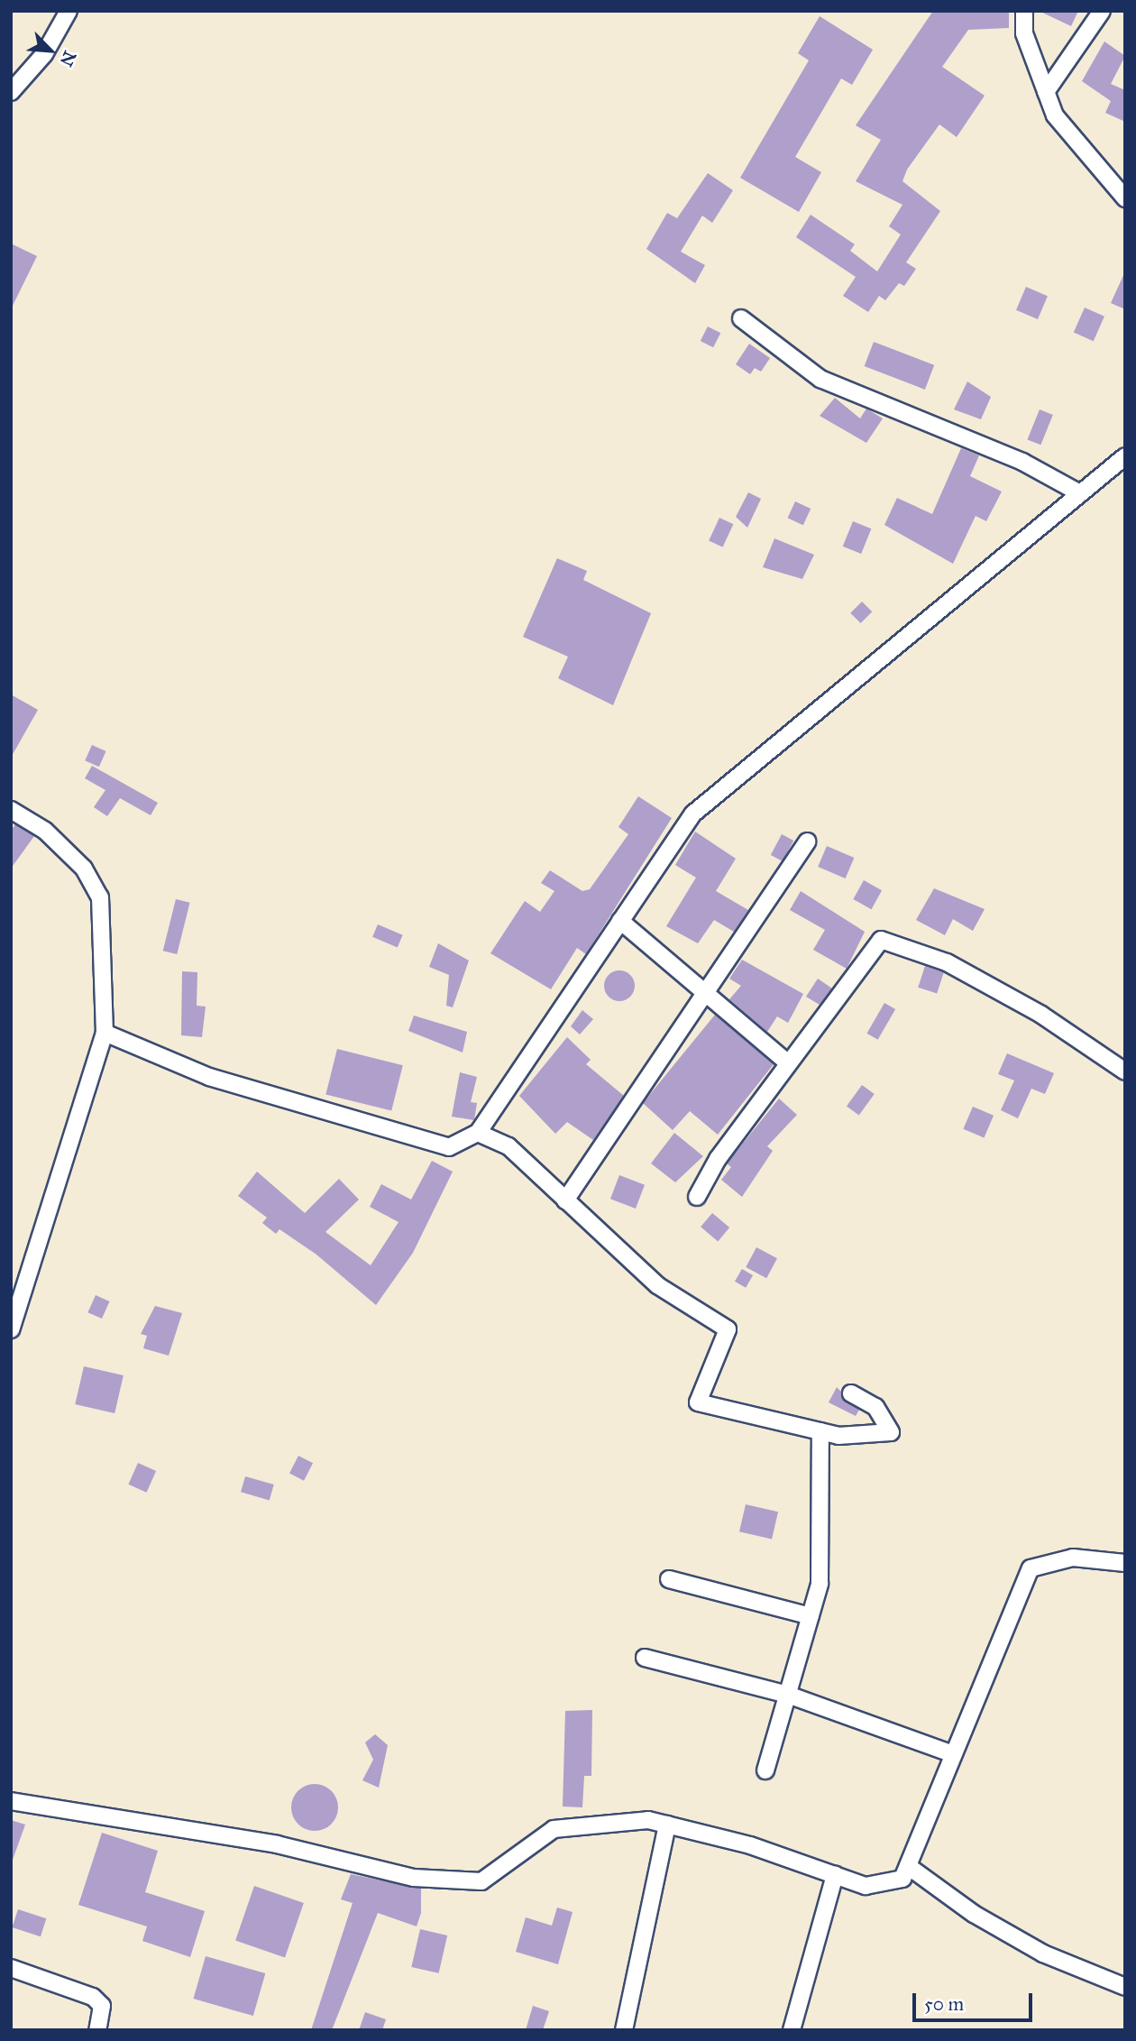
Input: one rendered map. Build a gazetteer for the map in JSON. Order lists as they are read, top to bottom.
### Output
{
  "scale_bar": "50 m",
  "north": "bottom right"
}
